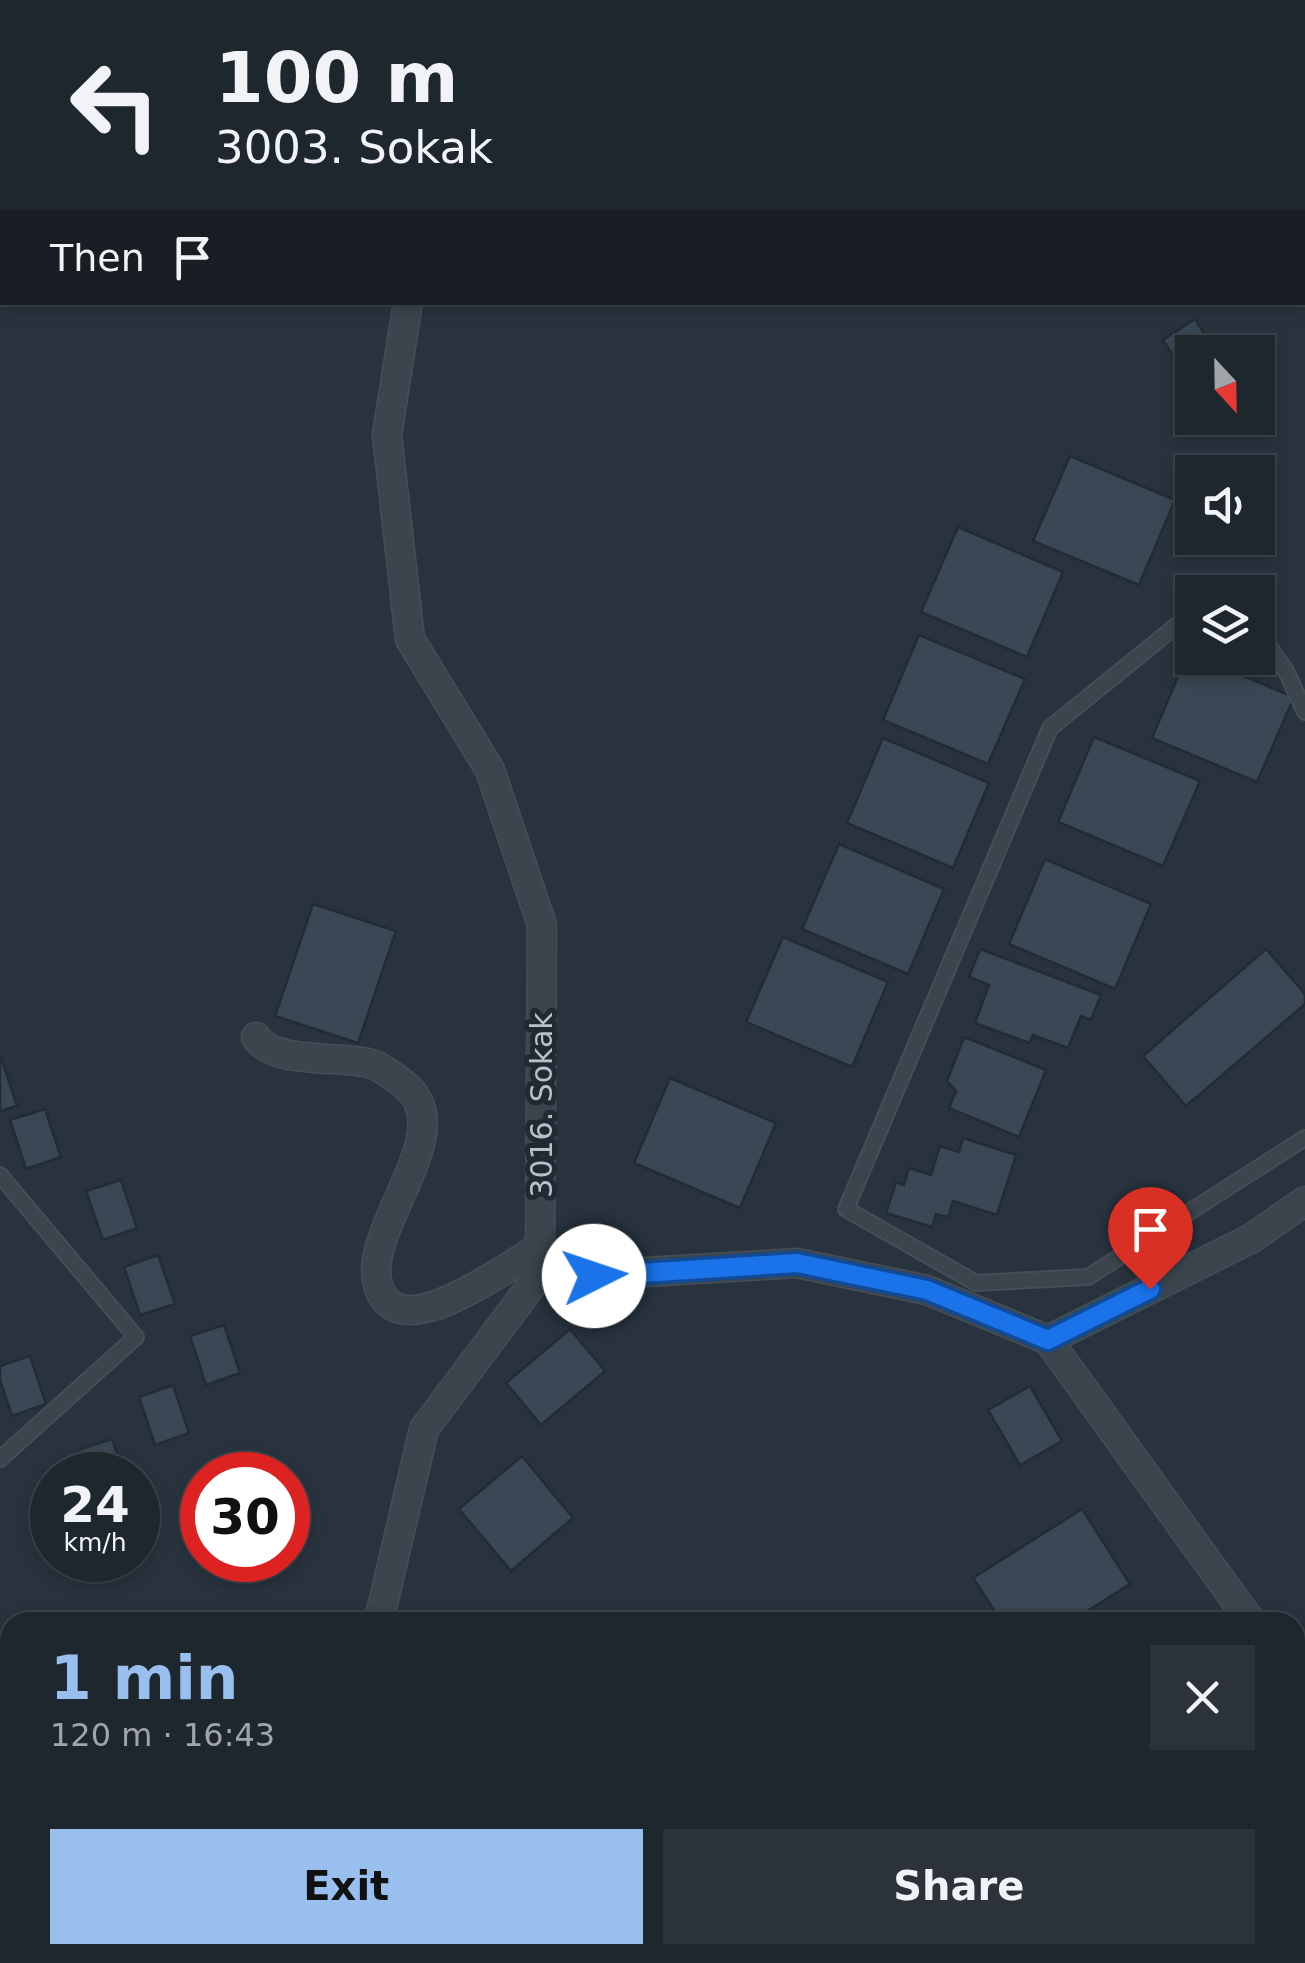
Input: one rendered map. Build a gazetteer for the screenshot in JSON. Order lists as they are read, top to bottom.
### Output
{
  "streets": {
    "street": ["3016. Sokak"]
  },
  "north": "bottom",
  "page": {
    "turn": ["100 m", "3003. Sokak"],
    "then": "Then",
    "speed": "24 km/h",
    "limit": "30",
    "heading": ["1 min", "120 m · 16:43"],
    "buttons": ["Exit", "Share"]
  }
}
